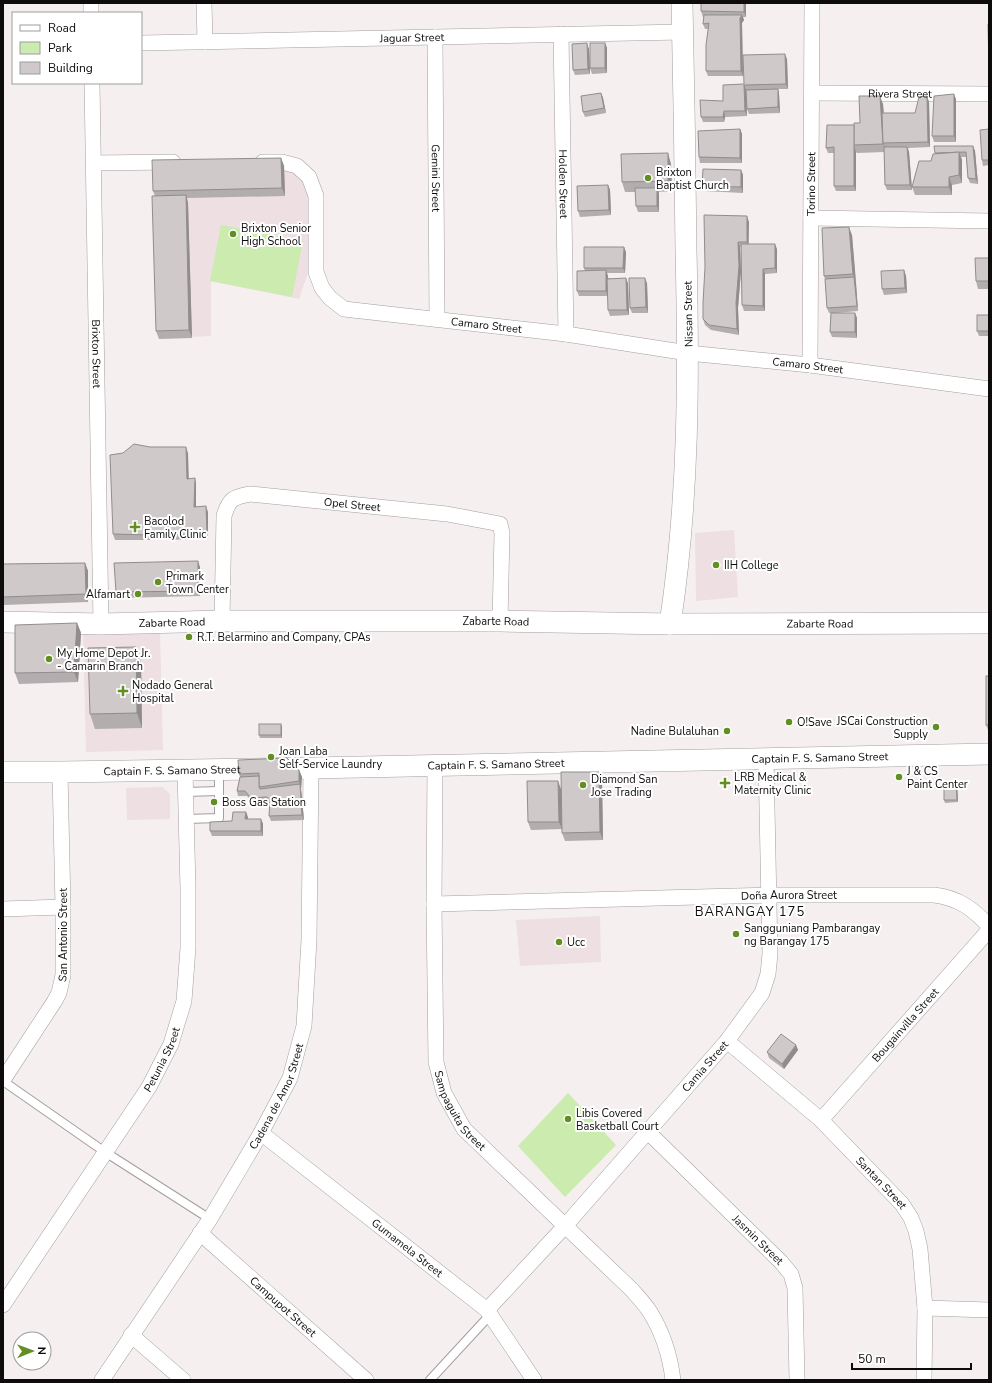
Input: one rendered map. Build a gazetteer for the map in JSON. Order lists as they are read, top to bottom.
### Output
{
  "streets": {
    "main road": ["Nissan Street", "Zabarte Road", "Captain F. S. Samano Street"],
    "street": [
      "Jaguar Street",
      "Rivera Street",
      "Gemini Street",
      "Holden Street",
      "Torino Street",
      "Camaro Street",
      "Brixton Street",
      "Opel Street",
      "Doña Aurora Street",
      "San Antonio Street",
      "Bougainvilla Street",
      "Petunia Street",
      "Camia Street",
      "Cadena de Amor Street",
      "Sampaguita Street",
      "Santan Street",
      "Jasmin Street",
      "Gumamela Street",
      "Campupot Street"
    ]
  },
  "crossings": [
    ["Jaguar Street", "Gemini Street"],
    ["Jaguar Street", "Holden Street"],
    ["Jaguar Street", "Nissan Street"],
    ["Rivera Street", "Torino Street"],
    ["Gemini Street", "Camaro Street"],
    ["Holden Street", "Camaro Street"],
    ["Torino Street", "Camaro Street"],
    ["Nissan Street", "Camaro Street"],
    ["Nissan Street", "Zabarte Road"],
    ["Brixton Street", "Zabarte Road"],
    ["Opel Street", "Zabarte Road"],
    ["Captain F. S. Samano Street", "San Antonio Street"],
    ["Captain F. S. Samano Street", "Petunia Street"],
    ["Captain F. S. Samano Street", "Camia Street"],
    ["Captain F. S. Samano Street", "Cadena de Amor Street"],
    ["Captain F. S. Samano Street", "Sampaguita Street"],
    ["Doña Aurora Street", "Camia Street"],
    ["Doña Aurora Street", "Sampaguita Street"],
    ["Bougainvilla Street", "Santan Street"],
    ["Camia Street", "Sampaguita Street"],
    ["Camia Street", "Santan Street"],
    ["Camia Street", "Jasmin Street"],
    ["Camia Street", "Gumamela Street"],
    ["Cadena de Amor Street", "Gumamela Street"],
    ["Cadena de Amor Street", "Campupot Street"]
  ],
  "districts": ["BARANGAY 175"],
  "places": {
    "other": [
      "Brixton Baptist Church",
      "Brixton Senior High School",
      "IIH College",
      "Primark Town Center",
      "Alfamart",
      "R.T. Belarmino and Company, CPAs",
      "My Home Depot Jr. - Camarin Branch",
      "O!Save",
      "JSCai Construction Supply",
      "Nadine Bulaluhan",
      "Joan Laba Self-Service Laundry",
      "J & CS Paint Center",
      "Diamond San Jose Trading",
      "Boss Gas Station",
      "Sangguniang Pambarangay ng Barangay 175",
      "Ucc",
      "Libis Covered Basketball Court"
    ],
    "health": ["Bacolod Family Clinic", "Nodado General Hospital", "LRB Medical & Maternity Clinic"]
  },
  "legend": ["Road", "Park", "Building"],
  "scale_bar": "50 m",
  "north": "right"
}
